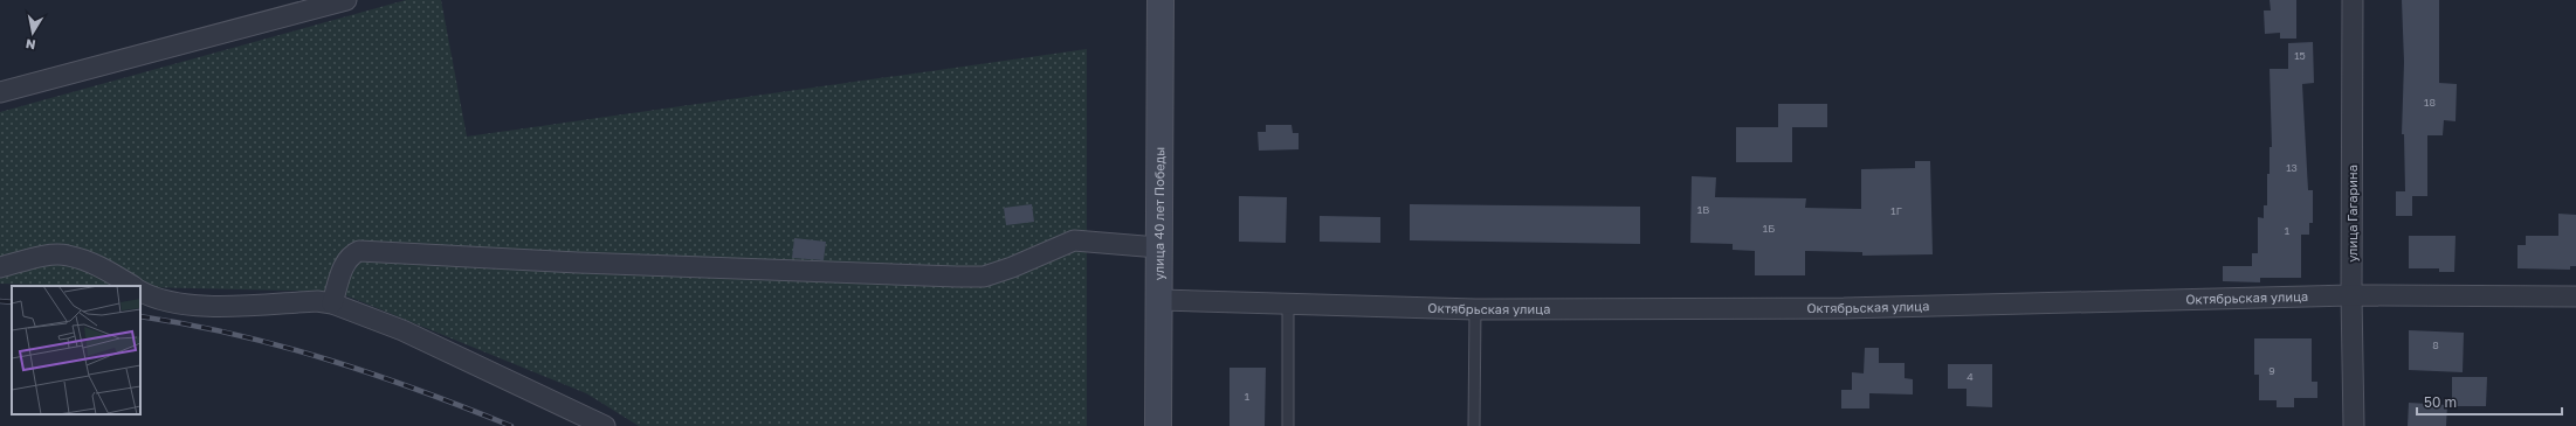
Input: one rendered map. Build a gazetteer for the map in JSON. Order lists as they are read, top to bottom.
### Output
{
  "streets": {
    "street": ["улица 40 лет Победы", "улица Гагарина", "Октябрьская улица"]
  },
  "crossings": [
    ["улица 40 лет Победы", "Октябрьская улица"],
    ["улица Гагарина", "Октябрьская улица"]
  ],
  "house_numbers": [
    "15",
    "18",
    "13",
    "1В",
    "1Г",
    "1Б",
    "1",
    "8",
    "9",
    "4",
    "1"
  ],
  "scale_bar": "50 m",
  "north": "bottom"
}
